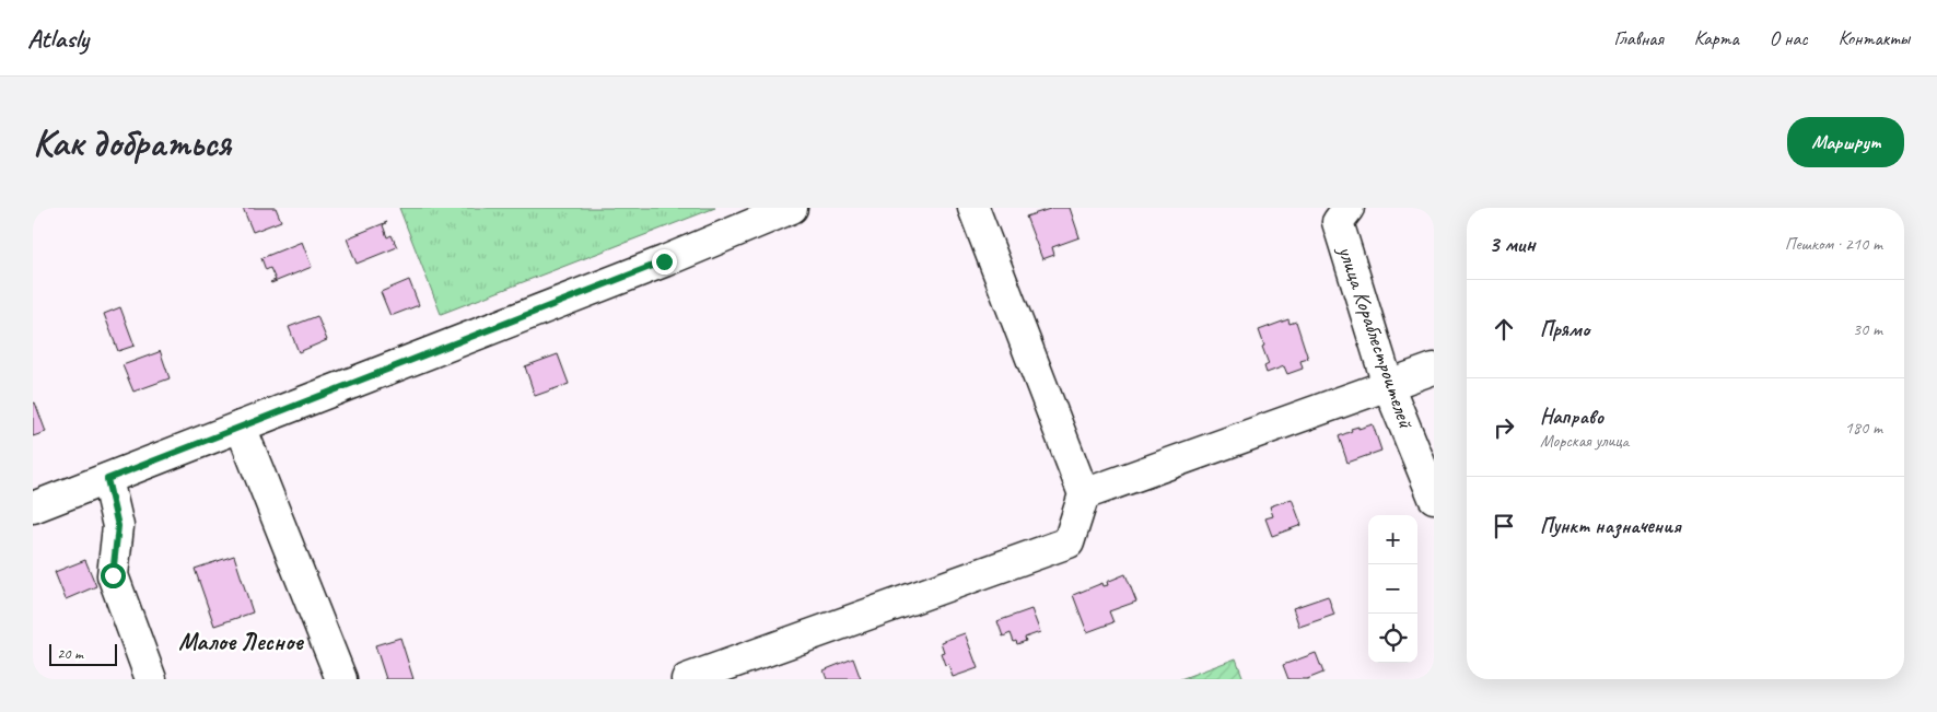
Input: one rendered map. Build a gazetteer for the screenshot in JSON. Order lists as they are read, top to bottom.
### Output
{
  "streets": {
    "street": ["улица Кораблестроителей"]
  },
  "districts": ["Малое Лесное"],
  "scale_bar": "20 m",
  "page": {
    "header": "Atlasly",
    "nav": [
      "Главная",
      "Карта",
      "О нас",
      "Контакты"
    ],
    "buttons": "Маршрут",
    "title": "Как добраться",
    "heading": ["3 мин", "Пешком · 210 m"],
    "list": [
      ["Прямо", "30 m"],
      ["Направо", "Морская улица", "180 m"],
      "Пункт назначения"
    ],
    "map_buttons": ["+", "−"],
    "scale": "20 m"
  }
}
